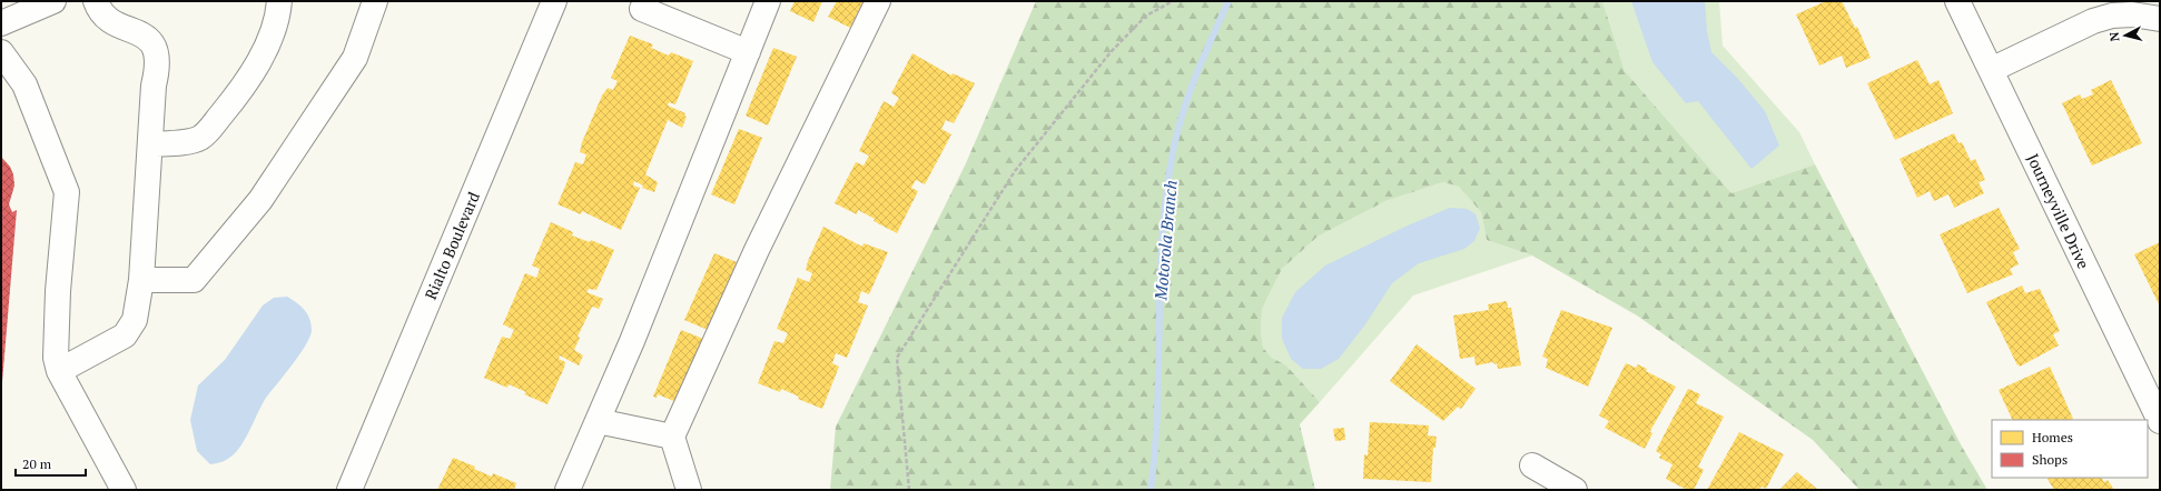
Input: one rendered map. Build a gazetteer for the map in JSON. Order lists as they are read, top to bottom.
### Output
{
  "streets": {
    "street": ["Journeyville Drive", "Rialto Boulevard"]
  },
  "water": ["Motorola Branch"],
  "legend": ["Homes", "Shops"],
  "scale_bar": "20 m",
  "north": "left"
}
